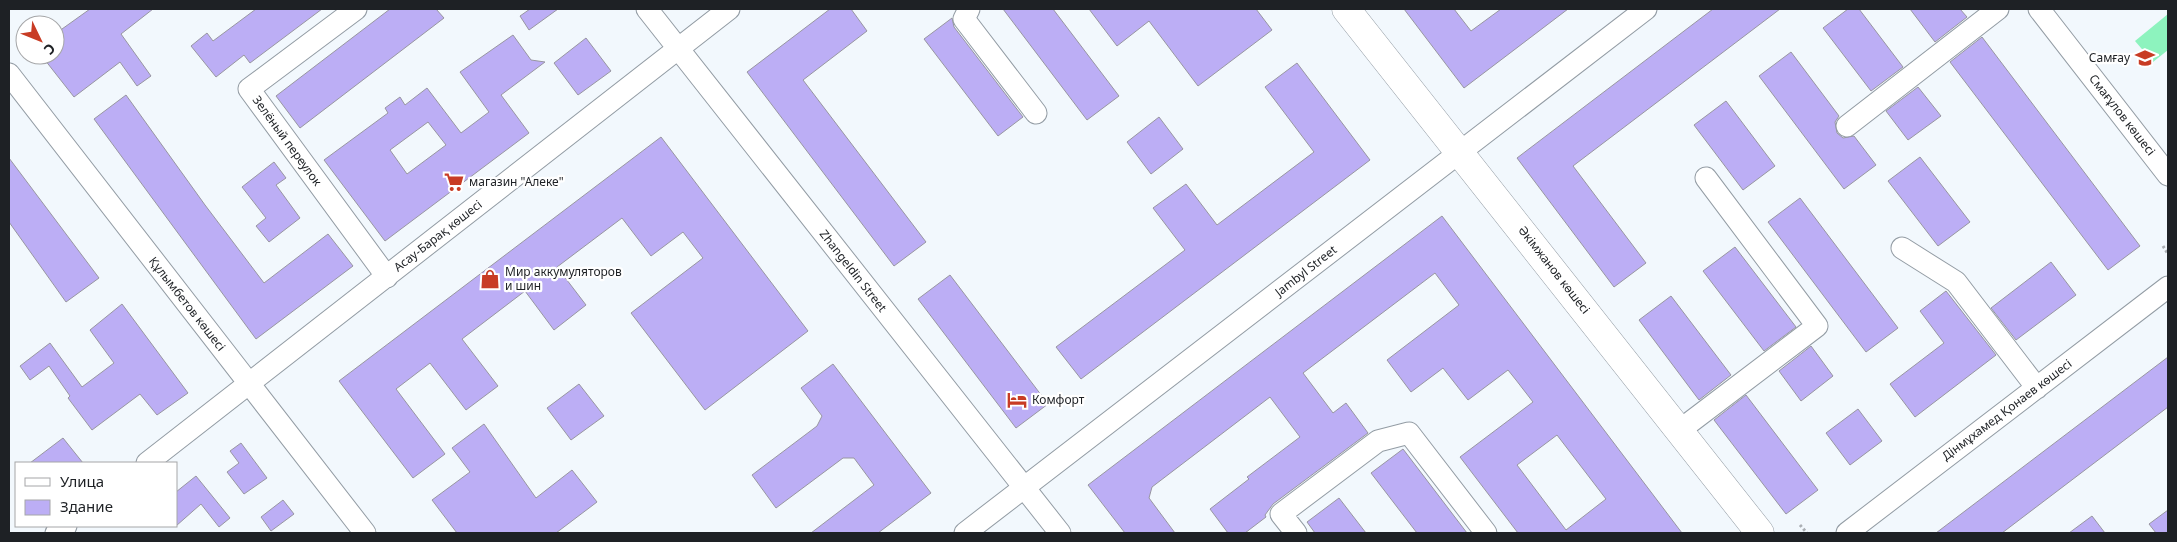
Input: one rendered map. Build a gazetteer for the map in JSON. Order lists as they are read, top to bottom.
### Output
{
  "streets": {
    "main road": ["Әкімжанов көшесі"],
    "street": [
      "Смағұлов көшесі",
      "Зелёный переулок",
      "Асау-Барақ көшесі",
      "Zhangeldin Street",
      "Jambyl Street",
      "Құлымбетов көшесі",
      "Дінмұхамед Қонаев көшесі"
    ]
  },
  "crossings": [
    ["Зелёный переулок", "Асау-Барақ көшесі"],
    ["Асау-Барақ көшесі", "Zhangeldin Street"],
    ["Асау-Барақ көшесі", "Құлымбетов көшесі"],
    ["Әкімжанов көшесі", "Jambyl Street"],
    ["Zhangeldin Street", "Jambyl Street"]
  ],
  "places": {
    "school or university": ["Самғау"],
    "supermarket": ["магазин \"Алеке\""],
    "shop": ["Мир аккумуляторов и шин"],
    "hotel": ["Комфорт"]
  },
  "legend": ["Улица", "Здание"],
  "north": "bottom right"
}
